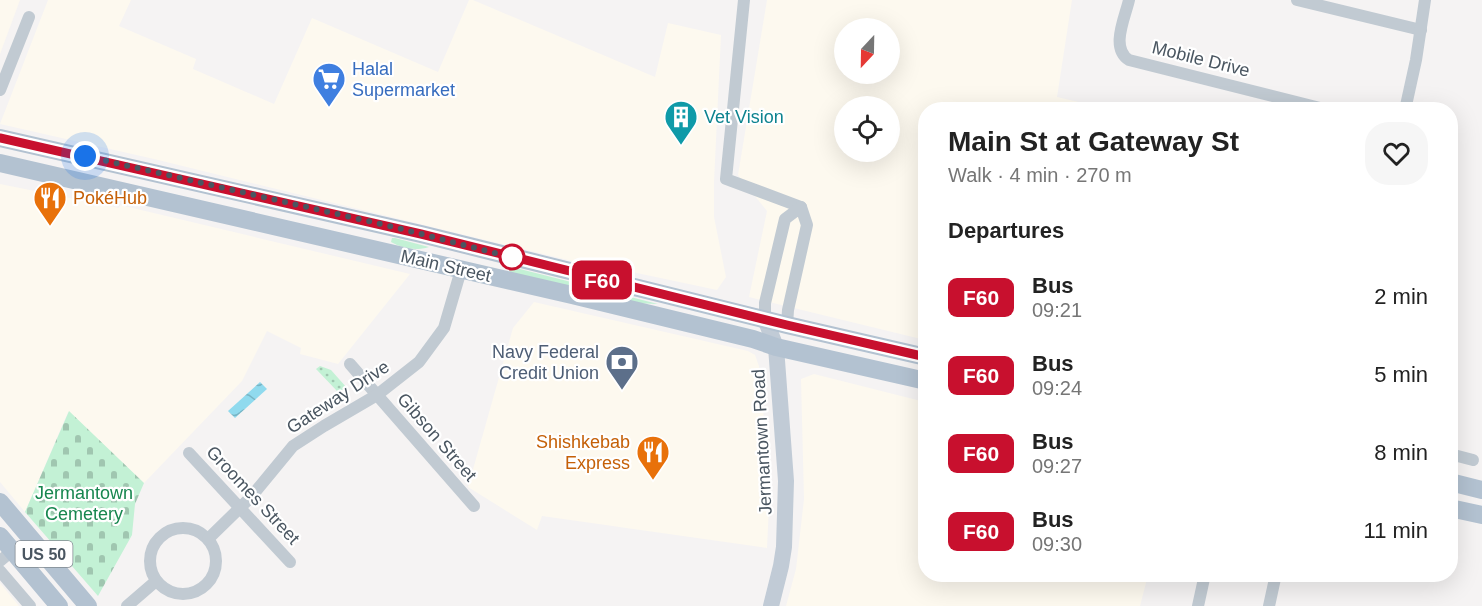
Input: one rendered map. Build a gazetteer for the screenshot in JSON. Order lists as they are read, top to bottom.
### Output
{
  "streets": {
    "main road": ["Main Street", "Jermantown Road", "US 50"],
    "street": [
      "Mobile Drive",
      "Gateway Drive",
      "Gibson Street",
      "Groomes Street"
    ]
  },
  "crossings": [
    ["Main Street", "Gateway Drive"],
    ["Main Street", "Jermantown Road"],
    ["Gateway Drive", "Gibson Street"],
    ["Gateway Drive", "Groomes Street"]
  ],
  "parks": ["Jermantown Cemetery"],
  "places": {
    "supermarket": ["Halal Supermarket"],
    "building": ["Vet Vision"],
    "restaurant": ["PokéHub", "Shishkebab Express"],
    "bank": ["Navy Federal Credit Union"]
  },
  "lines": ["bus line F60"],
  "north": "bottom",
  "page": {
    "on_map": "F60",
    "heading": [
      ["Main St at Gateway St", "Walk · 4 min · 270 m"],
      "Departures"
    ],
    "list": [
      {
        "mark": "F60",
        "name": "Bus",
        "note": "09:21",
        "value": "2 min"
      },
      {
        "mark": "F60",
        "name": "Bus",
        "note": "09:24",
        "value": "5 min"
      },
      {
        "mark": "F60",
        "name": "Bus",
        "note": "09:27",
        "value": "8 min"
      },
      {
        "mark": "F60",
        "name": "Bus",
        "note": "09:30",
        "value": "11 min"
      }
    ]
  }
}
